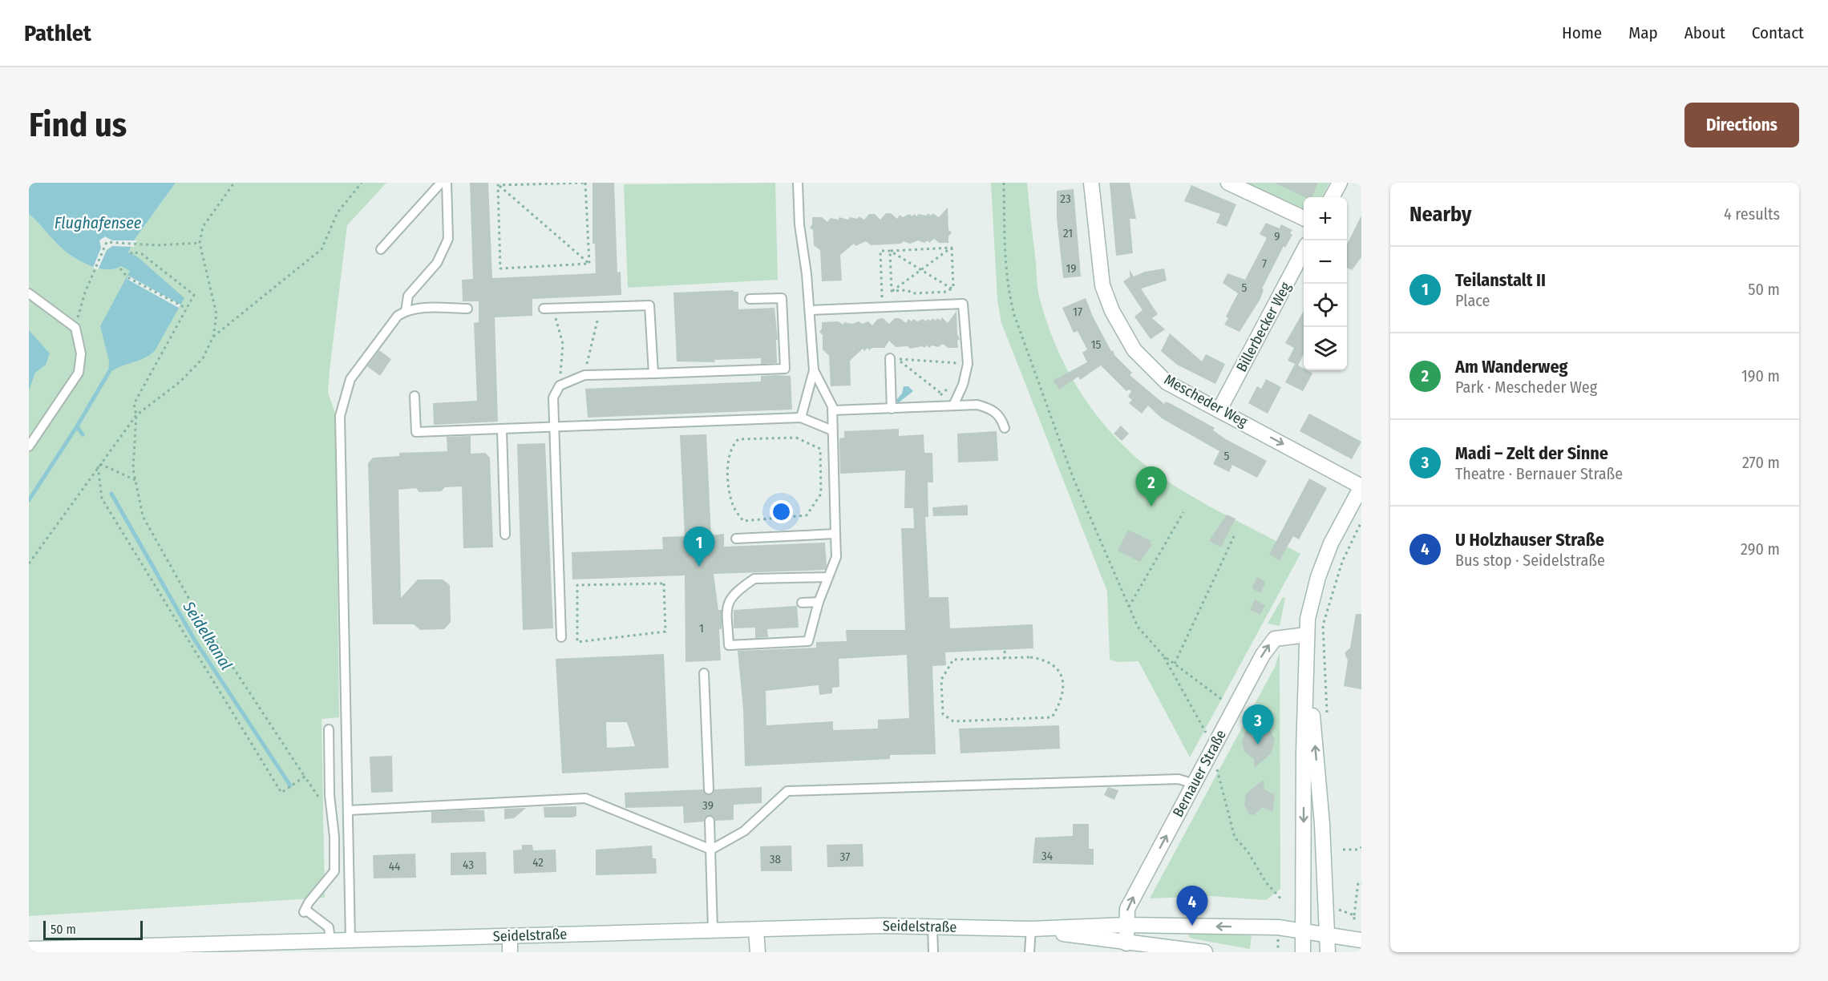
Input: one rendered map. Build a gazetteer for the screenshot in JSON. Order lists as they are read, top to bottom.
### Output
{
  "streets": {
    "main road": [
      "Billerbecker Weg",
      "Mescheder Weg",
      "Bernauer Straße",
      "Seidelstraße"
    ]
  },
  "crossings": [
    ["Billerbecker Weg", "Mescheder Weg"],
    ["Bernauer Straße", "Seidelstraße"]
  ],
  "one_way": ["Mescheder Weg", "Bernauer Straße"],
  "water": ["Flughafensee", "Seidelkanal"],
  "house_numbers": [
    "23",
    "21",
    "9",
    "7",
    "19",
    "5",
    "17",
    "15",
    "5",
    "1",
    "39",
    "34",
    "37",
    "38",
    "42",
    "43",
    "44"
  ],
  "scale_bar": "50 m",
  "page": {
    "header": "Pathlet",
    "nav": [
      "Home",
      "Map",
      "About",
      "Contact"
    ],
    "buttons": "Directions",
    "title": "Find us",
    "heading": ["Nearby", "4 results"],
    "map_buttons": ["+", "−"],
    "list": [
      {
        "mark": "1",
        "name": "Teilanstalt II",
        "note": "Place",
        "value": "50 m"
      },
      {
        "mark": "2",
        "name": "Am Wanderweg",
        "note": "Park · Mescheder Weg",
        "value": "190 m"
      },
      {
        "mark": "3",
        "name": "Madi – Zelt der Sinne",
        "note": "Theatre · Bernauer Straße",
        "value": "270 m"
      },
      {
        "mark": "4",
        "name": "U Holzhauser Straße",
        "note": "Bus stop · Seidelstraße",
        "value": "290 m"
      }
    ],
    "pins": [
      "2",
      "1",
      "3",
      "4"
    ],
    "scale": "50 m"
  }
}
